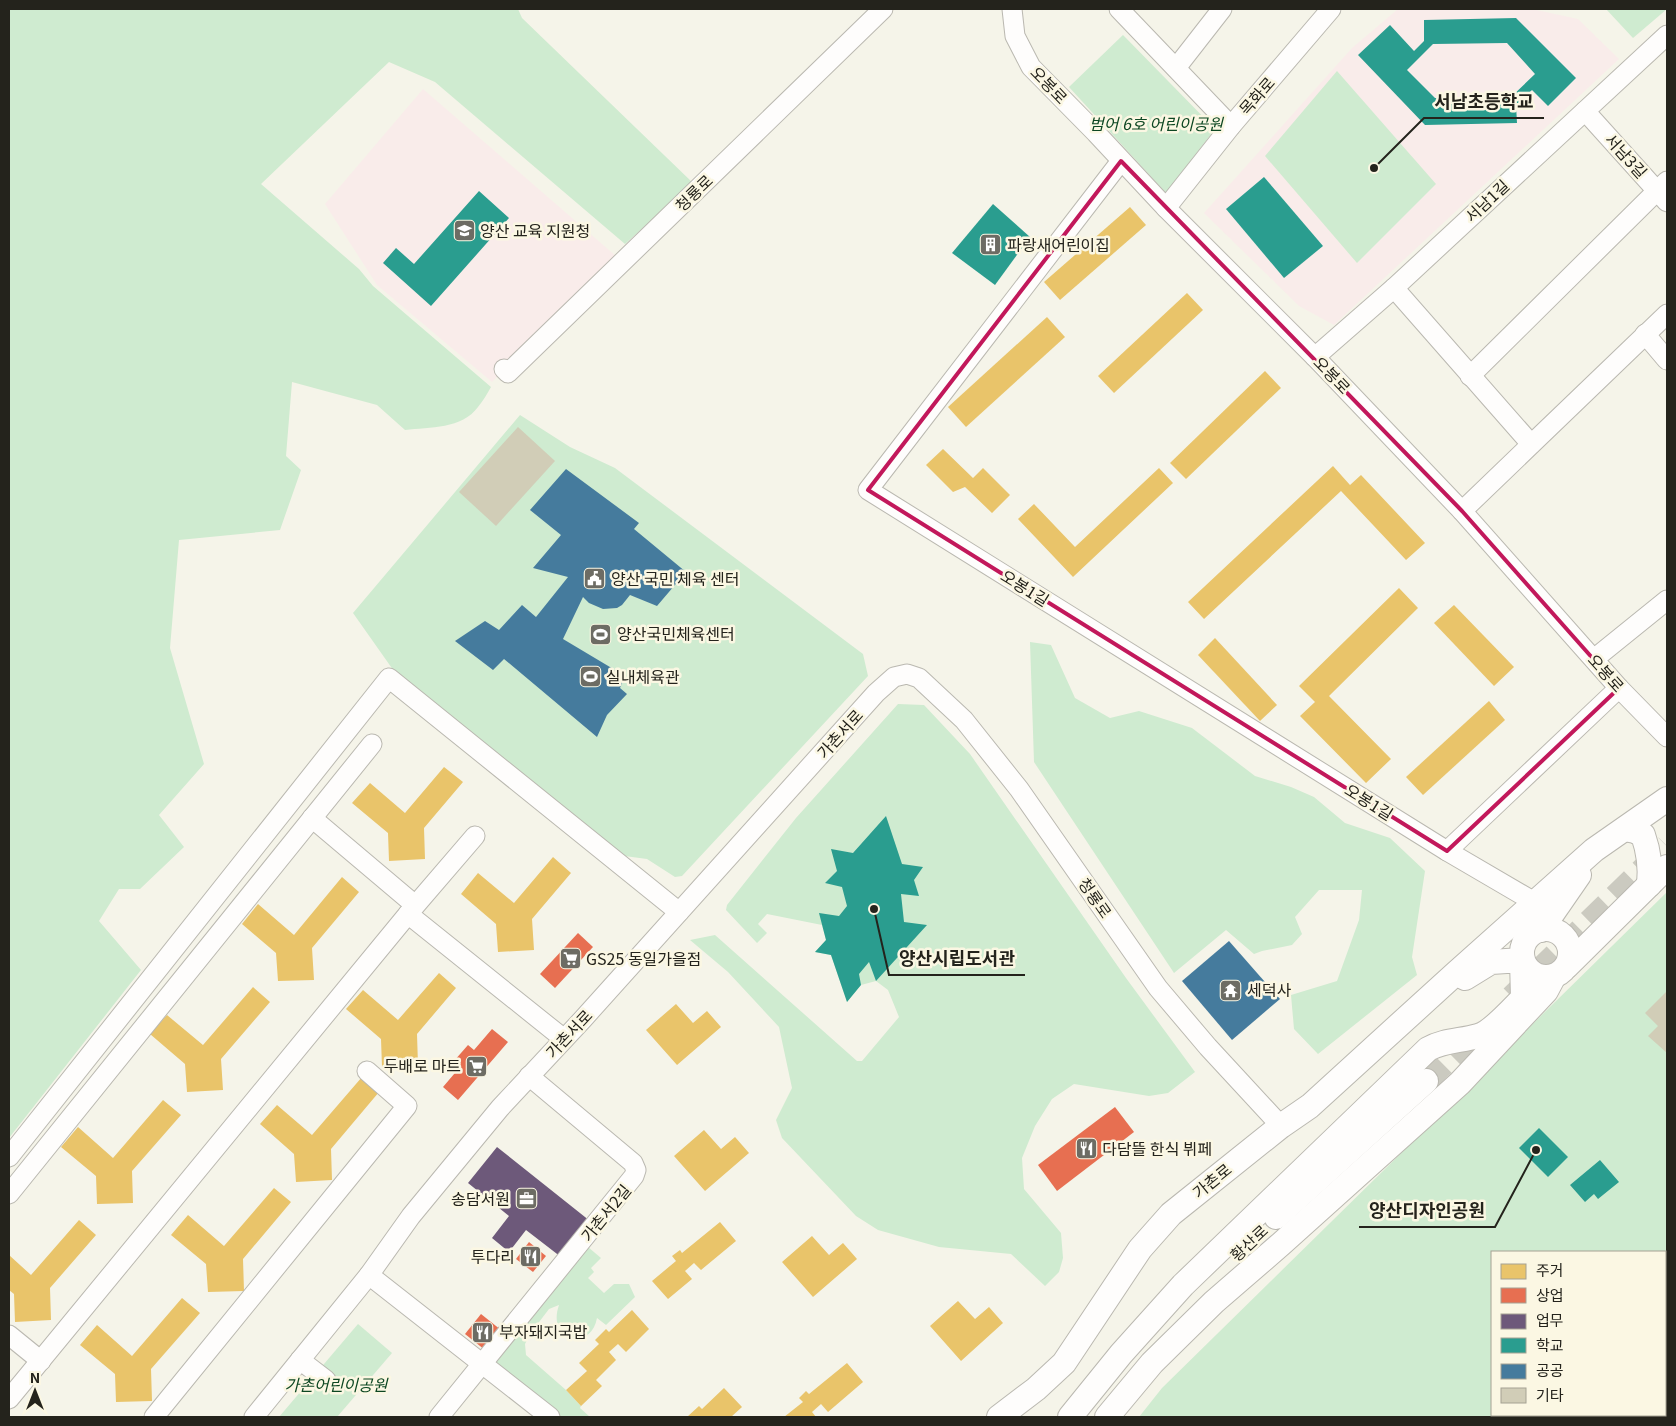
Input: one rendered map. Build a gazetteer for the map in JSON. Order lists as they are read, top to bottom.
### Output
{
  "streets": {
    "main road": ["가촌로", "황산로"],
    "street": [
      "오봉로",
      "목화로",
      "서남3길",
      "청룡로",
      "서남1길",
      "오봉1길",
      "가촌서로",
      "가촌서2길"
    ]
  },
  "crossings": [
    ["오봉로", "목화로"],
    ["오봉로", "서남1길"],
    ["오봉로", "오봉1길"],
    ["서남3길", "서남1길"],
    ["청룡로", "가촌서로"],
    ["청룡로", "가촌로"],
    ["오봉1길", "가촌로"],
    ["가촌서로", "가촌서2길"]
  ],
  "parks": ["범어 6호 어린이공원", "가촌어린이공원"],
  "places": {
    "other": ["서남초등학교", "양산시립도서관", "양산디자인공원"],
    "school or university": ["양산 교육 지원청"],
    "building": ["파랑새어린이집"],
    "public building": ["양산 국민 체육 센터"],
    "sports": ["양산국민체육센터", "실내체육관"],
    "supermarket": ["GS25 동일가을점", "두배로 마트"],
    "temple": ["세덕사"],
    "restaurant": ["다담뜰 한식 뷔페", "투다리", "부자돼지국밥"],
    "office": ["송담서원"]
  },
  "legend": [
    "주거",
    "상업",
    "업무",
    "학교",
    "공공",
    "기타"
  ],
  "north": "top"
}
